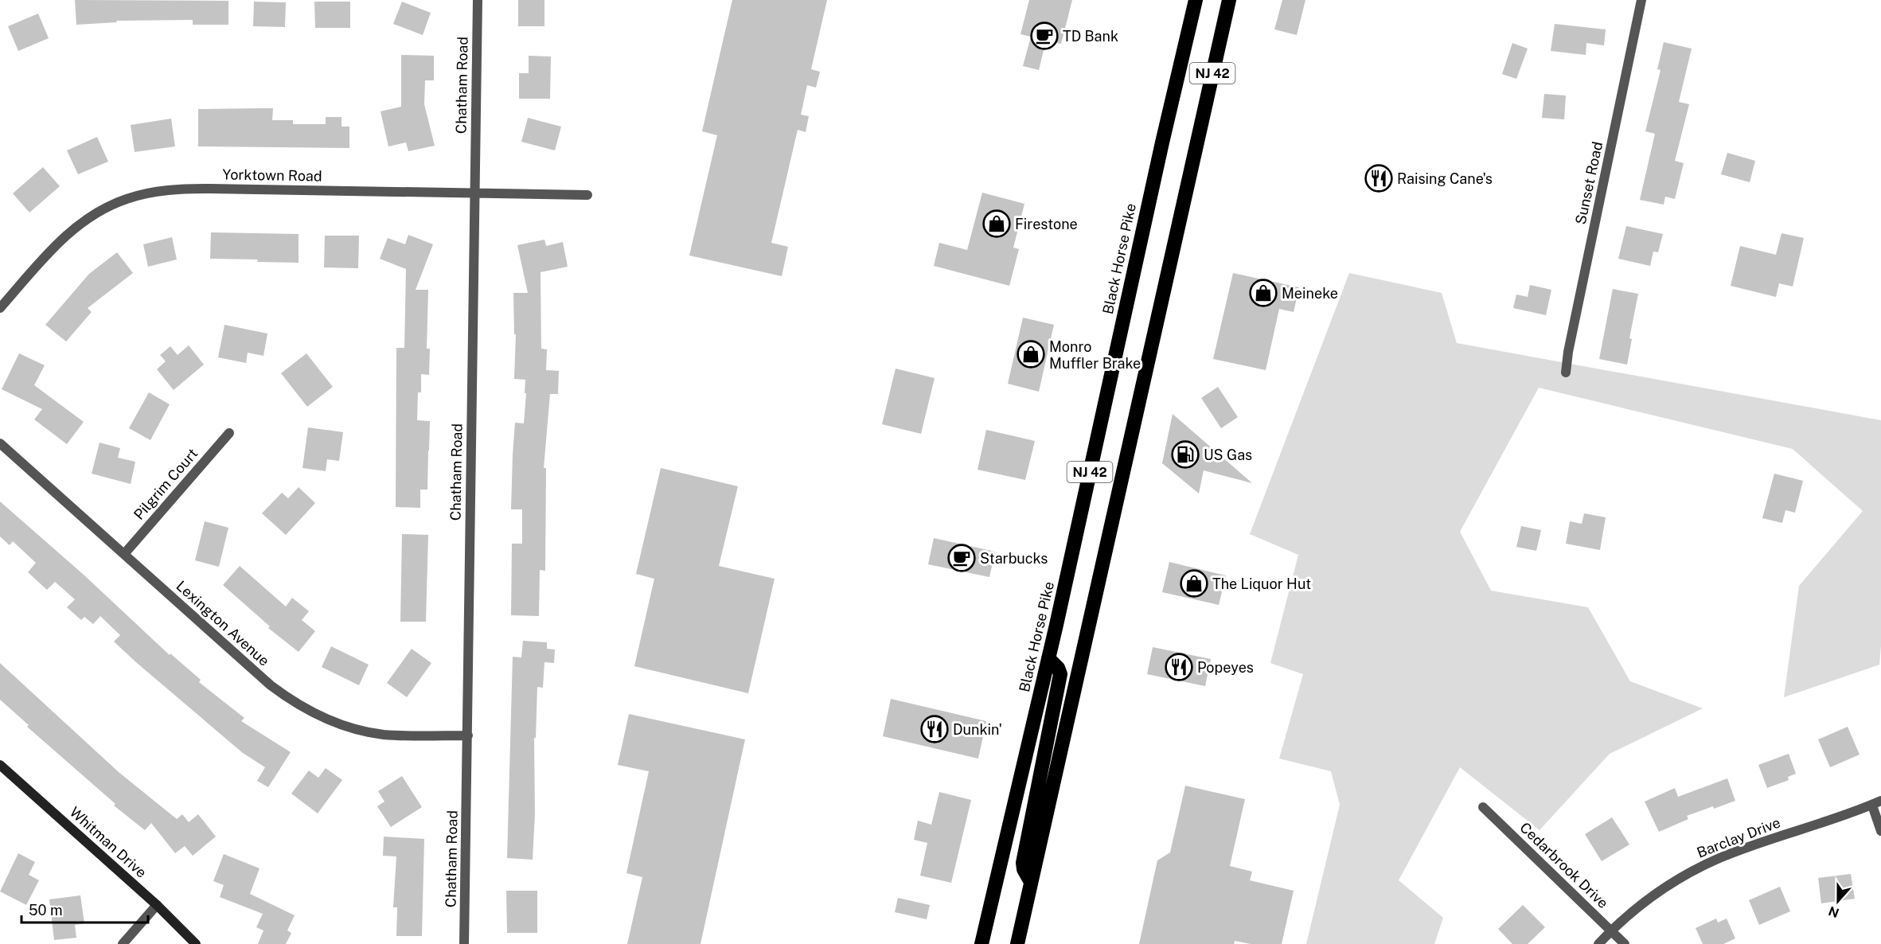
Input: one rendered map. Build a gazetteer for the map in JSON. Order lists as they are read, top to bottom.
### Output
{
  "streets": {
    "highway": ["NJ 42", "Black Horse Pike"],
    "street": [
      "Chatham Road",
      "Yorktown Road",
      "Sunset Road",
      "Pilgrim Court",
      "Lexington Avenue",
      "Barclay Drive",
      "Whitman Drive",
      "Cedarbrook Drive"
    ]
  },
  "crossings": [
    ["Chatham Road", "Yorktown Road"],
    ["Chatham Road", "Lexington Avenue"],
    ["Pilgrim Court", "Lexington Avenue"],
    ["Barclay Drive", "Cedarbrook Drive"]
  ],
  "places": {
    "cafe": ["TD Bank", "Starbucks"],
    "restaurant": ["Raising Cane's", "Popeyes", "Dunkin'"],
    "shop": [
      "Firestone",
      "Meineke",
      "Monro Muffler Brake",
      "The Liquor Hut"
    ],
    "fuel station": ["US Gas"]
  },
  "scale_bar": "50 m",
  "north": "bottom"
}
